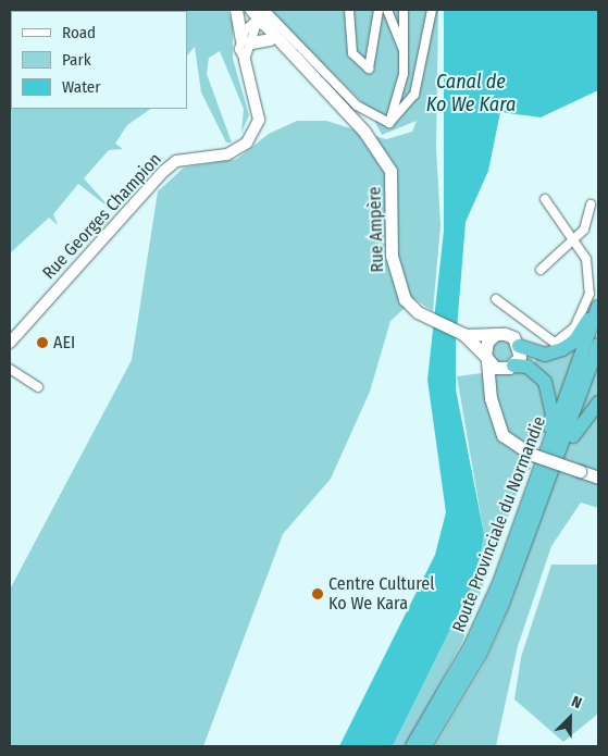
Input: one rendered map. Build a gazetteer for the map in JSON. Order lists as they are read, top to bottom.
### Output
{
  "streets": {
    "highway": ["Route Provinciale du Normandie"],
    "main road": ["Rue Ampère"],
    "street": ["Rue Georges Champion"]
  },
  "water": ["Canal de Ko We Kara"],
  "places": ["AEI", "Centre Culturel Ko We Kara"],
  "legend": ["Road", "Park", "Water"],
  "north": "top right"
}
